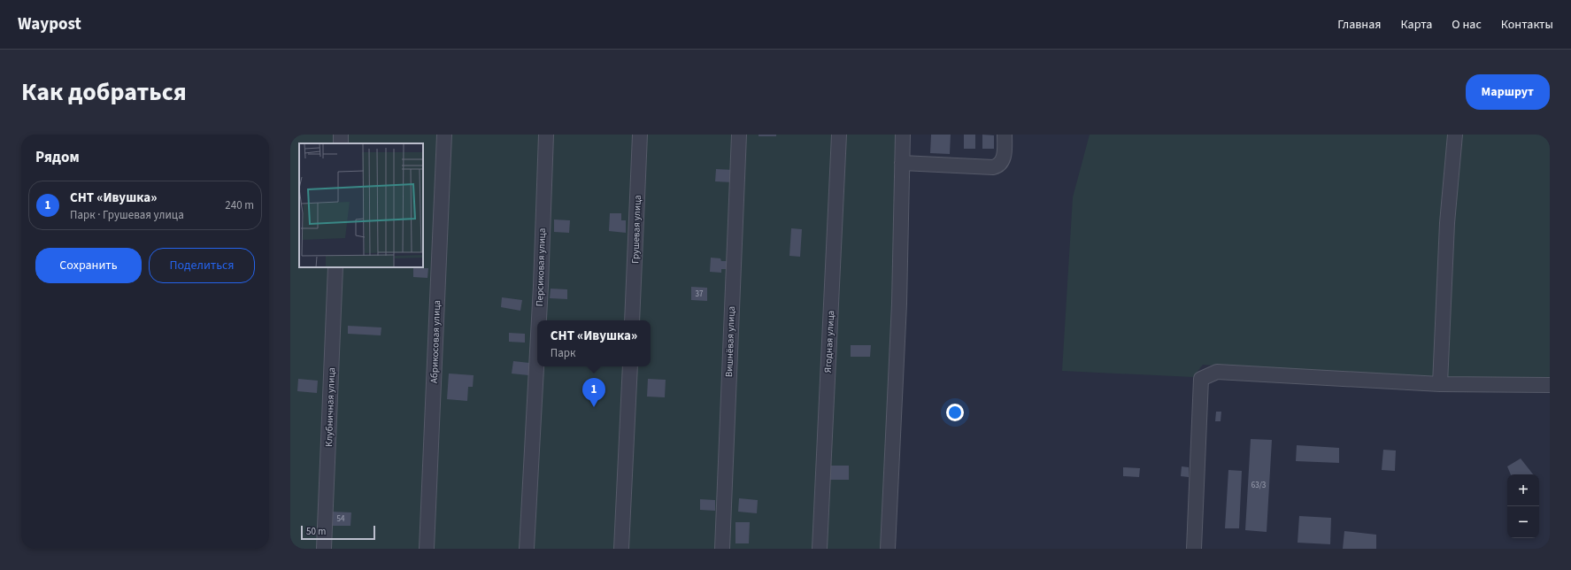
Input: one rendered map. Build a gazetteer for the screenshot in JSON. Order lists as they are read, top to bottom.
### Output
{
  "streets": {
    "street": [
      "Грушевая улица",
      "Персиковая улица",
      "Абрикосовая улица",
      "Вишнёвая улица",
      "Ягодная улица",
      "Клубничная улица"
    ]
  },
  "house_numbers": ["37", "63/3", "54"],
  "scale_bar": "50 m",
  "page": {
    "header": "Waypost",
    "nav": [
      "Главная",
      "Карта",
      "О нас",
      "Контакты"
    ],
    "title": "Как добраться",
    "buttons": [
      "Маршрут",
      ["Сохранить", "Поделиться"]
    ],
    "heading": "Рядом",
    "list": [
      {
        "mark": "1",
        "name": "СНТ «Ивушка»",
        "note": "Парк · Грушевая улица",
        "value": "240 m"
      }
    ],
    "popup": ["СНТ «Ивушка»", "Парк"],
    "pins": "1",
    "map_buttons": ["+", "−"],
    "scale": "50 m"
  }
}
